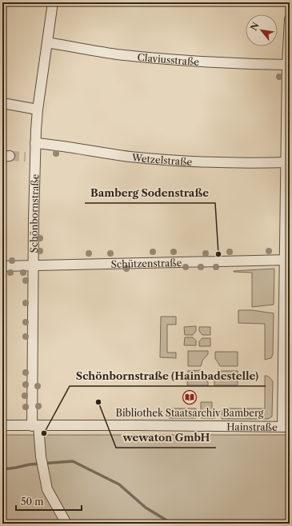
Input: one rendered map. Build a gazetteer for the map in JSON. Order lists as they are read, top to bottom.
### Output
{
  "streets": {
    "street": [
      "Claviusstraße",
      "Wetzelstraße",
      "Schönbornstraße",
      "Schützenstraße",
      "Hainstraße"
    ]
  },
  "crossings": [
    ["Claviusstraße", "Schönbornstraße"],
    ["Wetzelstraße", "Schönbornstraße"],
    ["Schönbornstraße", "Schützenstraße"],
    ["Schönbornstraße", "Hainstraße"]
  ],
  "places": {
    "other": ["Bamberg Sodenstraße", "wewaton GmbH", "Schönbornstraße (Hainbadestelle)"],
    "library": ["Bibliothek Staatsarchiv Bamberg"]
  },
  "scale_bar": "50 m",
  "north": "top left"
}
